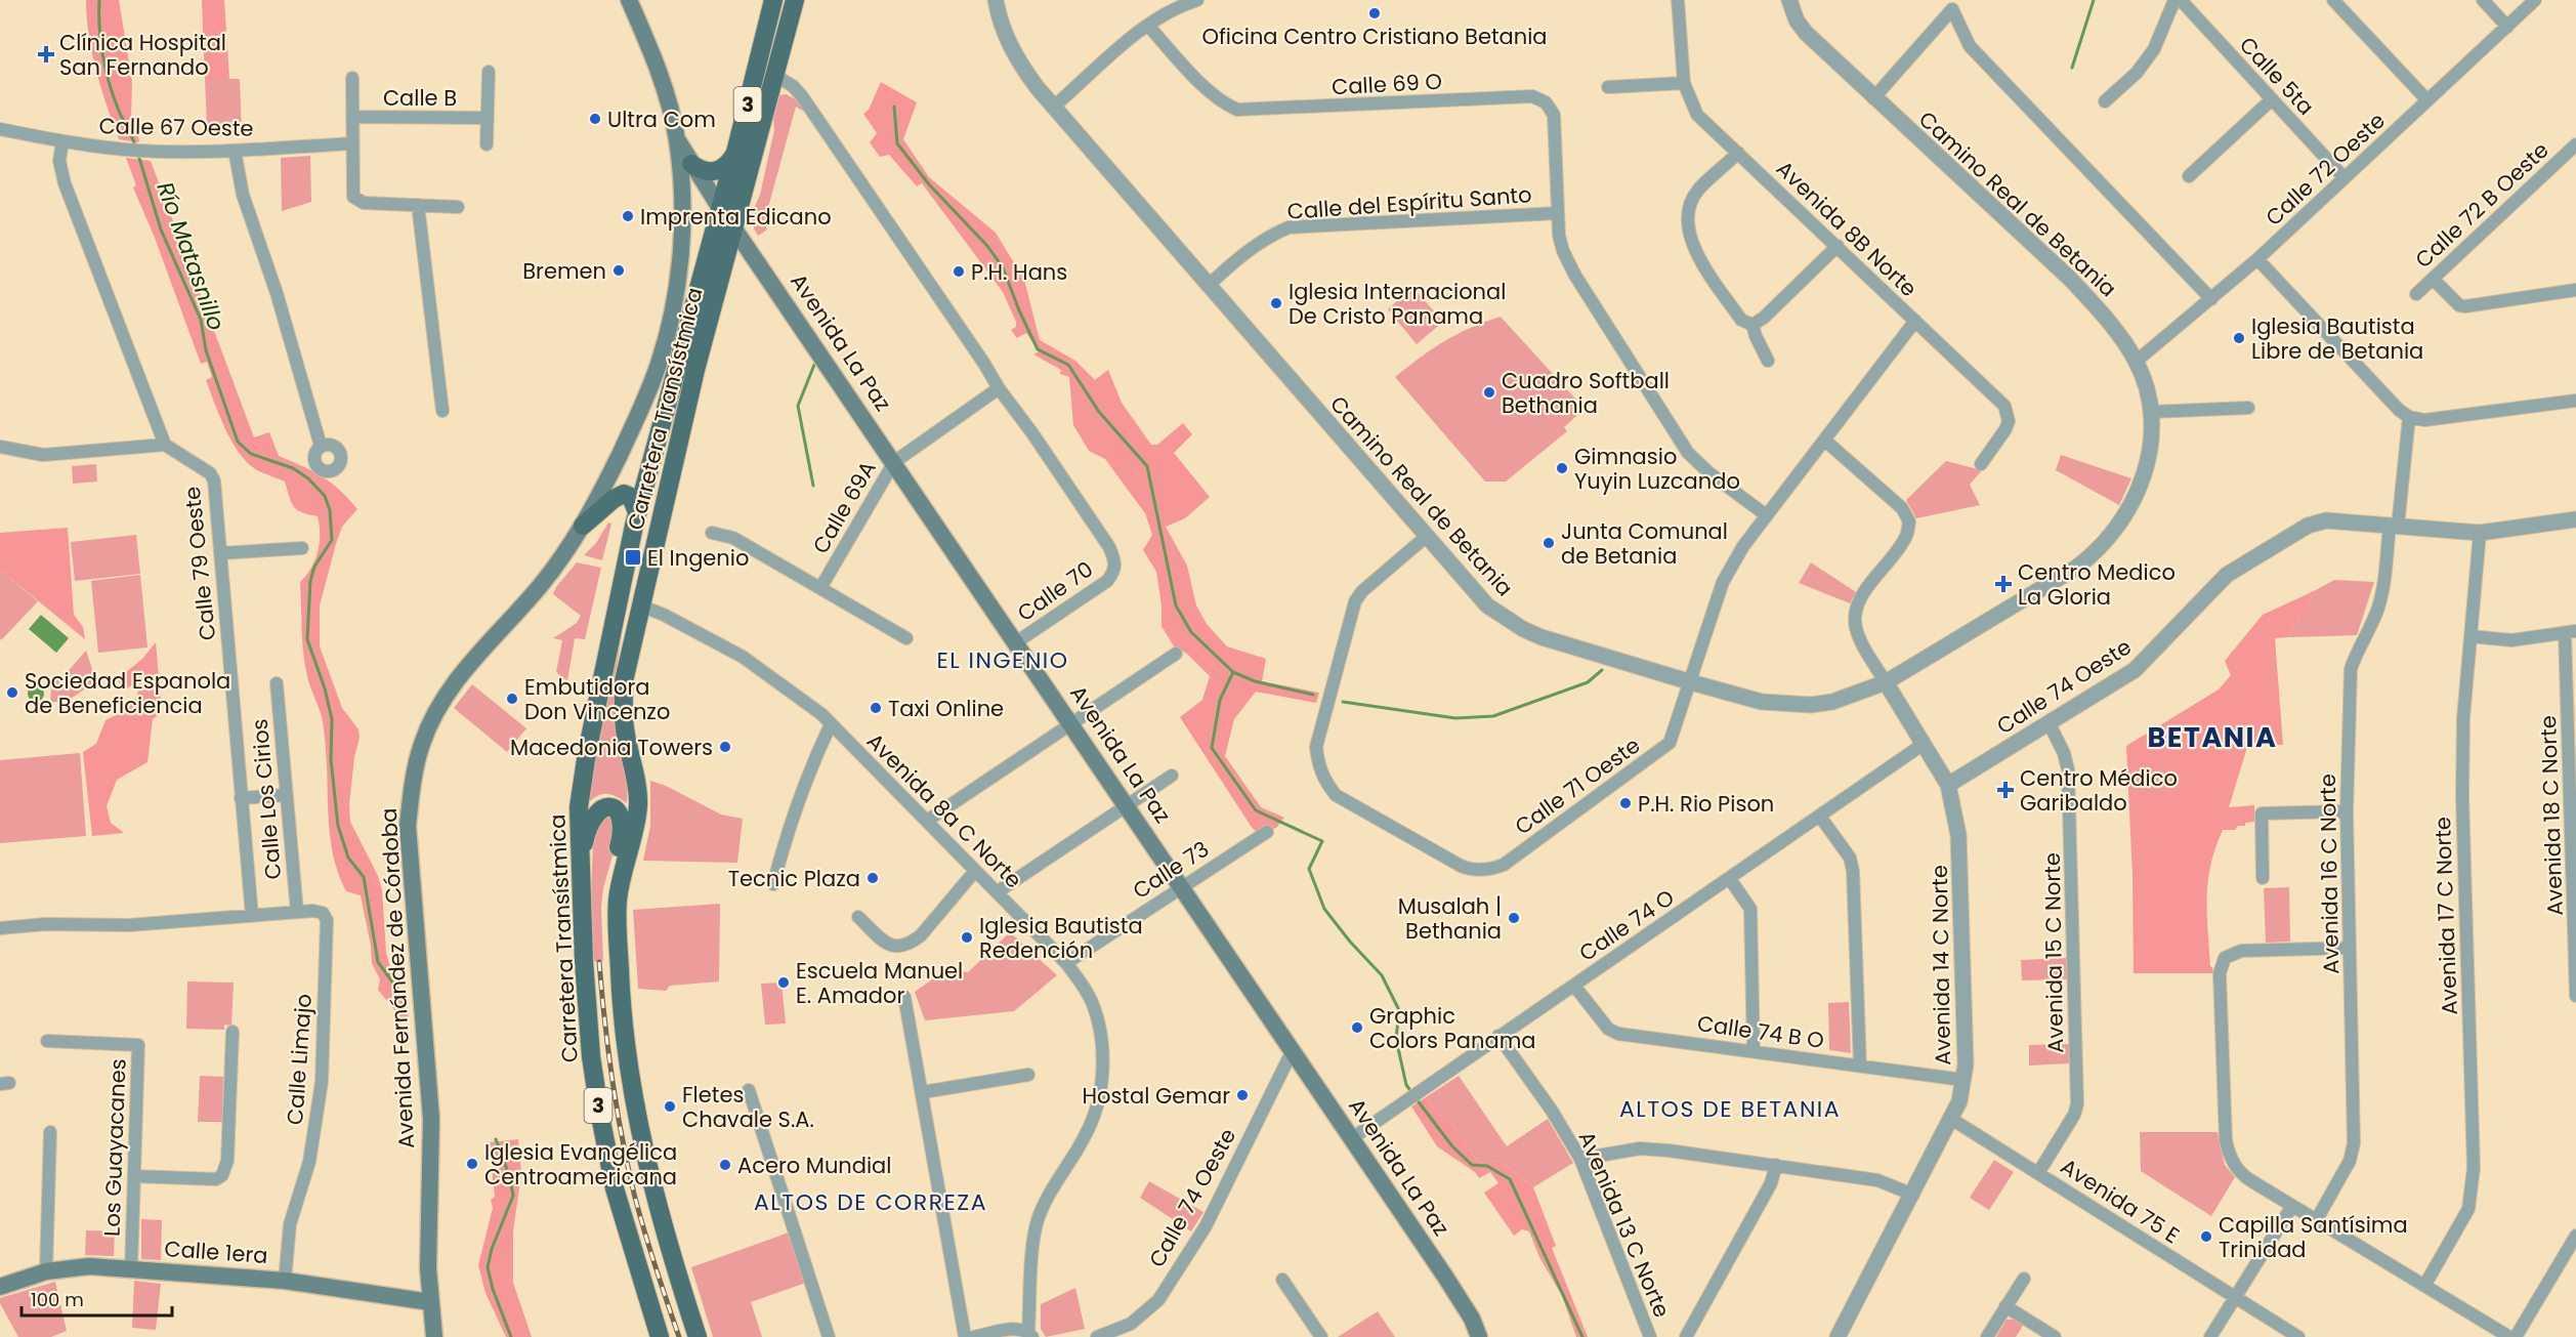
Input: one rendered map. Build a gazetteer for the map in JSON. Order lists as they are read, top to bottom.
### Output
{
  "streets": {
    "main road": [
      "3",
      "Avenida La Paz",
      "Carretera Transístmica",
      "Avenida Fernández de Córdoba",
      "Calle 1era"
    ],
    "street": [
      "Calle 5ta",
      "Calle 69 O",
      "Calle B",
      "Calle 67 Oeste",
      "Calle 72 Oeste",
      "Calle del Espíritu Santo",
      "Camino Real de Betania",
      "Calle 72 B Oeste",
      "Avenida 8B Norte",
      "Calle 69A",
      "Calle 79 Oeste",
      "Calle 70",
      "Calle 74 Oeste",
      "Calle 71 Oeste",
      "Calle Los Cirios",
      "Avenida 8a C Norte",
      "Avenida 18 C Norte",
      "Calle 73",
      "Avenida 16 C Norte",
      "Avenida 17 C Norte",
      "Calle 74 O",
      "Avenida 15 C Norte",
      "Avenida 14 C Norte",
      "Calle 74 B O",
      "Calle Limajo",
      "Los Guayacanes",
      "Avenida 75 E",
      "Avenida 13 C Norte"
    ]
  },
  "crossings": [
    ["Calle 5ta", "Calle 72 Oeste"],
    ["Calle 69 O", "Calle del Espíritu Santo"],
    ["Calle 69 O", "Calle 71 Oeste"],
    ["Calle 72 Oeste", "Camino Real de Betania"],
    ["Calle del Espíritu Santo", "Camino Real de Betania"],
    ["Camino Real de Betania", "Calle 71 Oeste"],
    ["Avenida 8B Norte", "Calle 71 Oeste"],
    ["Avenida La Paz", "Carretera Transístmica"],
    ["Avenida La Paz", "Calle 69A"],
    ["Avenida La Paz", "Calle 70"],
    ["Avenida La Paz", "Calle 74 Oeste"],
    ["Avenida La Paz", "Calle 73"],
    ["Avenida La Paz", "Calle 74 O"],
    ["Avenida La Paz", "Avenida Fernández de Córdoba"],
    ["Carretera Transístmica", "Avenida 8a C Norte"],
    ["Calle 69A", "Calle 70"],
    ["Calle 74 Oeste", "Avenida 16 C Norte"],
    ["Calle 74 Oeste", "Avenida 17 C Norte"],
    ["Calle 74 Oeste", "Avenida 15 C Norte"],
    ["Calle 74 Oeste", "Avenida 14 C Norte"],
    ["Calle Los Cirios", "Calle Limajo"],
    ["Avenida 8a C Norte", "Calle 73"],
    ["Calle 74 O", "Calle 74 B O"],
    ["Calle 74 O", "Avenida 13 C Norte"],
    ["Avenida 15 C Norte", "Avenida 75 E"],
    ["Avenida 14 C Norte", "Calle 74 B O"],
    ["Avenida 14 C Norte", "Avenida 75 E"],
    ["Avenida Fernández de Córdoba", "Calle 1era"],
    ["Calle Limajo", "Calle 1era"],
    ["Los Guayacanes", "Calle 1era"]
  ],
  "districts": [
    "EL INGENIO",
    "BETANIA",
    "ALTOS DE BETANIA",
    "ALTOS DE CORREZA"
  ],
  "water": ["Río Matasnillo"],
  "places": {
    "other": [
      "Oficina Centro Cristiano Betania",
      "Ultra Com",
      "Imprenta Edicano",
      "Bremen",
      "P.H. Hans",
      "Iglesia Internacional De Cristo Panama",
      "Iglesia Bautista Libre de Betania",
      "Cuadro Softball Bethania",
      "Gimnasio Yuyin Luzcando",
      "Junta Comunal de Betania",
      "Sociedad Espanola de Beneficiencia",
      "Embutidora Don Vincenzo",
      "Taxi Online",
      "Macedonia Towers",
      "P.H. Rio Pison",
      "Tecnic Plaza",
      "Musalah | Bethania",
      "Iglesia Bautista Redención",
      "Escuela Manuel E. Amador",
      "Graphic Colors Panama",
      "Hostal Gemar",
      "Fletes Chavale S.A.",
      "Iglesia Evangélica Centroamericana",
      "Acero Mundial",
      "Capilla Santísima Trinidad"
    ],
    "health": ["Clínica Hospital San Fernando", "Centro Medico La Gloria", "Centro Médico Garibaldo"],
    "transit": ["El Ingenio"]
  },
  "scale_bar": "100 m"
}
